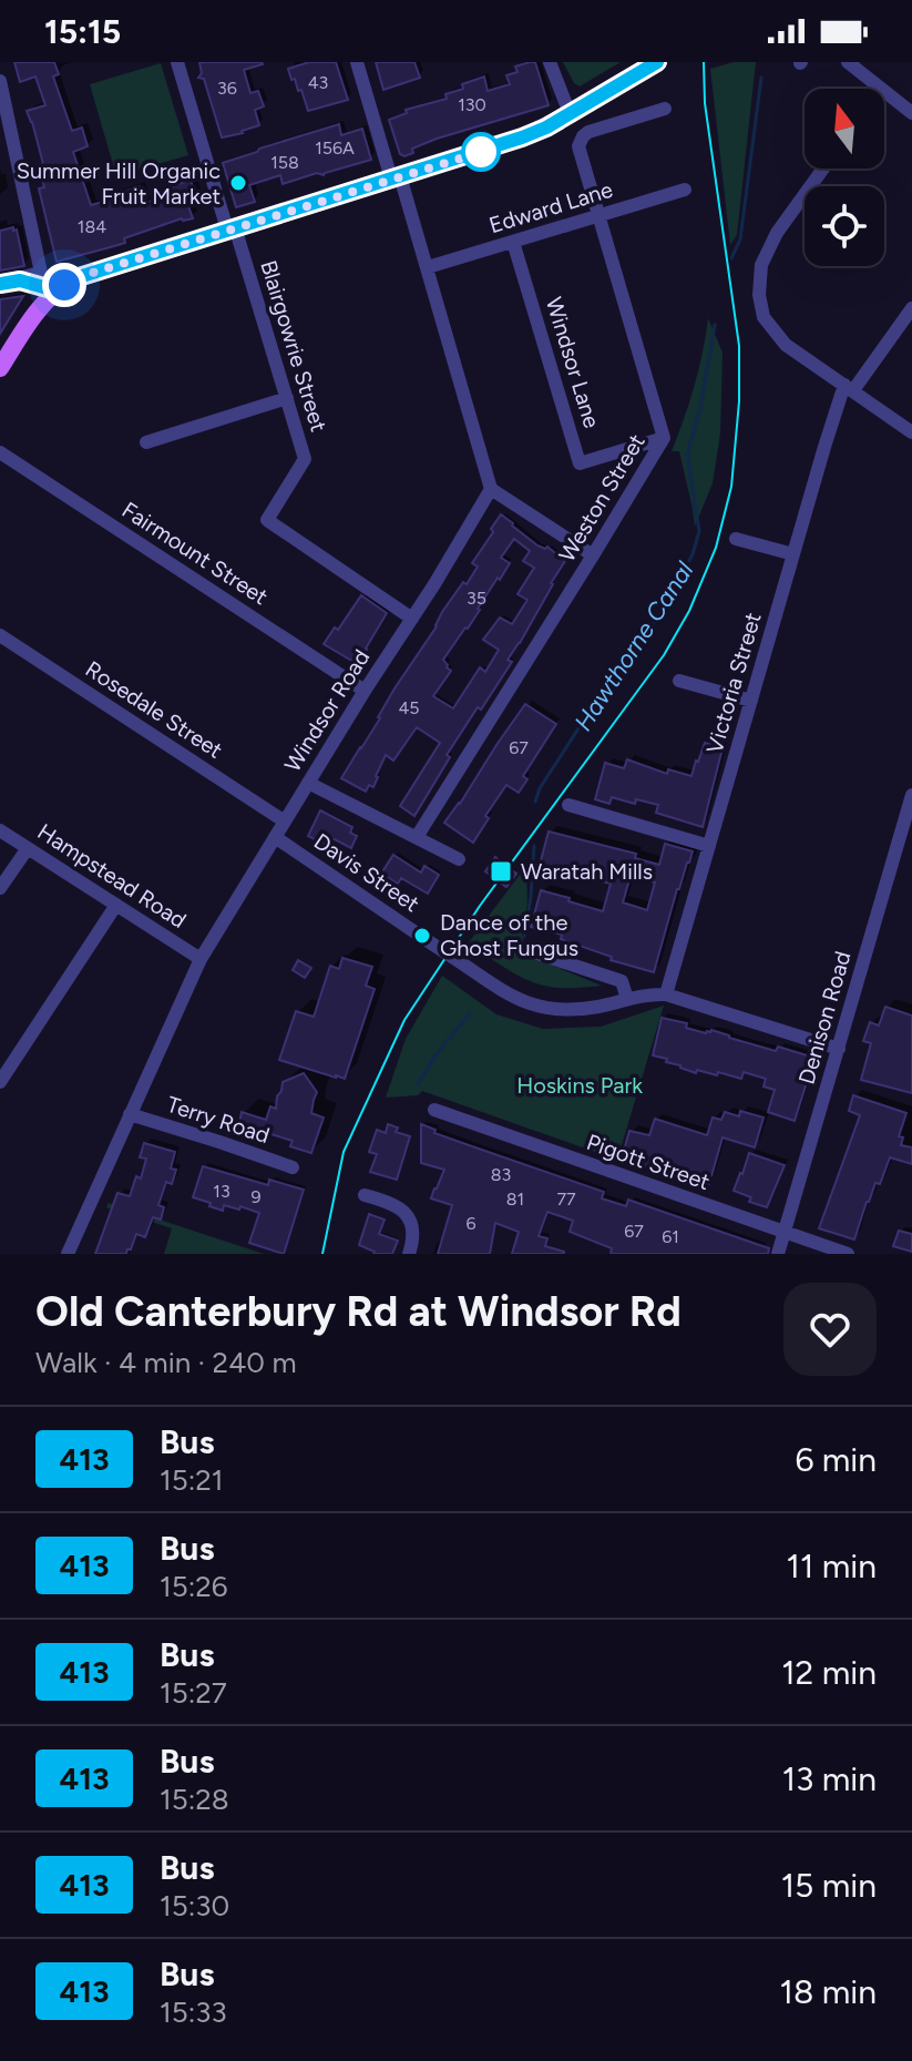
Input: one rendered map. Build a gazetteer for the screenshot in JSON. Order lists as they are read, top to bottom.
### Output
{
  "streets": {
    "street": [
      "Edward Lane",
      "Blairgowrie Street",
      "Windsor Lane",
      "Weston Street",
      "Fairmount Street",
      "Victoria Street",
      "Rosedale Street",
      "Windsor Road",
      "Davis Street",
      "Hampstead Road",
      "Denison Road",
      "Terry Road",
      "Pigott Street"
    ]
  },
  "crossings": [
    ["Edward Lane", "Windsor Lane"],
    ["Edward Lane", "Weston Street"],
    ["Blairgowrie Street", "Windsor Road"],
    ["Windsor Lane", "Weston Street"],
    ["Fairmount Street", "Windsor Road"],
    ["Victoria Street", "Davis Street"],
    ["Rosedale Street", "Windsor Road"],
    ["Windsor Road", "Davis Street"],
    ["Windsor Road", "Hampstead Road"],
    ["Windsor Road", "Terry Road"],
    ["Davis Street", "Denison Road"],
    ["Denison Road", "Pigott Street"]
  ],
  "water": ["Hawthorne Canal"],
  "parks": ["Hoskins Park"],
  "places": {
    "other": ["Summer Hill Organic Fruit Market", "Dance of the Ghost Fungus"],
    "transit": ["Waratah Mills"]
  },
  "lines": ["bus line 413"],
  "house_numbers": [
    "43",
    "36",
    "130",
    "156A",
    "158",
    "184",
    "35",
    "45",
    "67",
    "83",
    "13",
    "9",
    "81",
    "77",
    "6",
    "67",
    "61"
  ],
  "north": "top",
  "page": {
    "status": "15:15",
    "heading": ["Old Canterbury Rd at Windsor Rd", "Walk · 4 min · 240 m"],
    "list": [
      {
        "mark": "413",
        "name": "Bus",
        "note": "15:21",
        "value": "6 min"
      },
      {
        "mark": "413",
        "name": "Bus",
        "note": "15:26",
        "value": "11 min"
      },
      {
        "mark": "413",
        "name": "Bus",
        "note": "15:27",
        "value": "12 min"
      },
      {
        "mark": "413",
        "name": "Bus",
        "note": "15:28",
        "value": "13 min"
      },
      {
        "mark": "413",
        "name": "Bus",
        "note": "15:30",
        "value": "15 min"
      },
      {
        "mark": "413",
        "name": "Bus",
        "note": "15:33",
        "value": "18 min"
      }
    ]
  }
}
